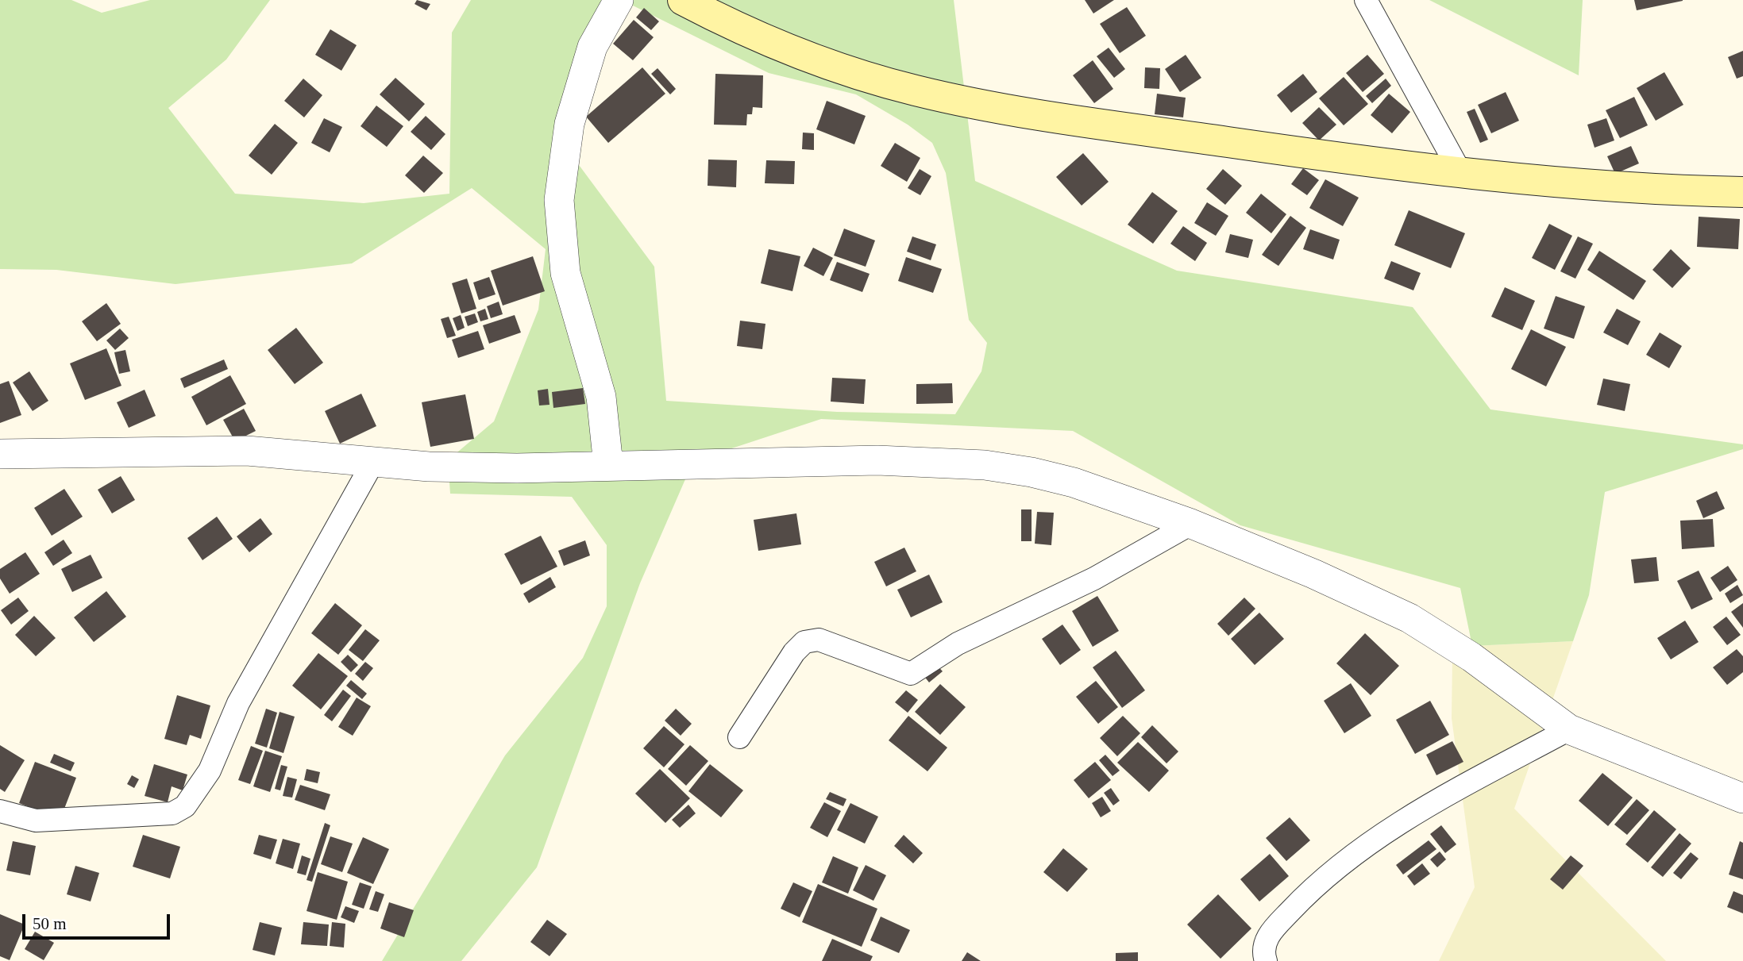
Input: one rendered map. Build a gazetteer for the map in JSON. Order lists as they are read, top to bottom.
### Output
{
  "scale_bar": "50 m"
}
